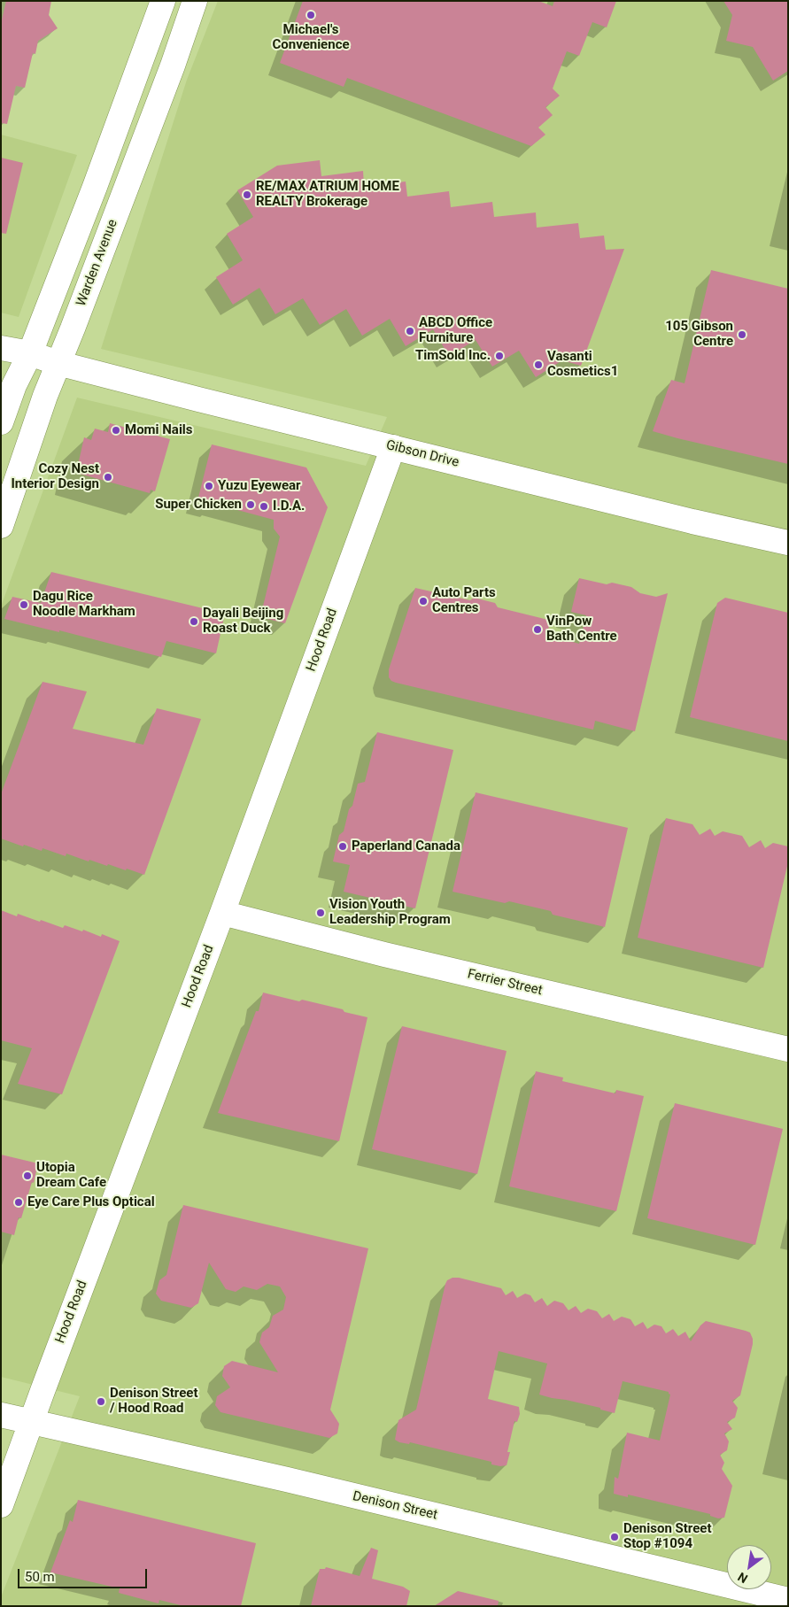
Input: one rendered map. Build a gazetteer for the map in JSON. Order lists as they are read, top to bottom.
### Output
{
  "streets": {
    "street": [
      "Warden Avenue",
      "Gibson Drive",
      "Hood Road",
      "Ferrier Street",
      "Denison Street"
    ]
  },
  "crossings": [
    ["Warden Avenue", "Gibson Drive"],
    ["Gibson Drive", "Hood Road"],
    ["Hood Road", "Ferrier Street"],
    ["Hood Road", "Denison Street"]
  ],
  "places": [
    "Michael's Convenience",
    "RE/MAX ATRIUM HOME REALTY Brokerage",
    "ABCD Office Furniture",
    "105 Gibson Centre",
    "TimSold Inc.",
    "Vasanti Cosmetics1",
    "Momi Nails",
    "Cozy Nest Interior Design",
    "Yuzu Eyewear",
    "Super Chicken",
    "I.D.A.",
    "Auto Parts Centres",
    "Dagu Rice Noodle Markham",
    "Dayali Beijing Roast Duck",
    "VinPow Bath Centre",
    "Paperland Canada",
    "Vision Youth Leadership Program",
    "Utopia Dream Cafe",
    "Eye Care Plus Optical",
    "Denison Street / Hood Road",
    "Denison Street Stop #1094"
  ],
  "scale_bar": "50 m",
  "north": "bottom left"
}
